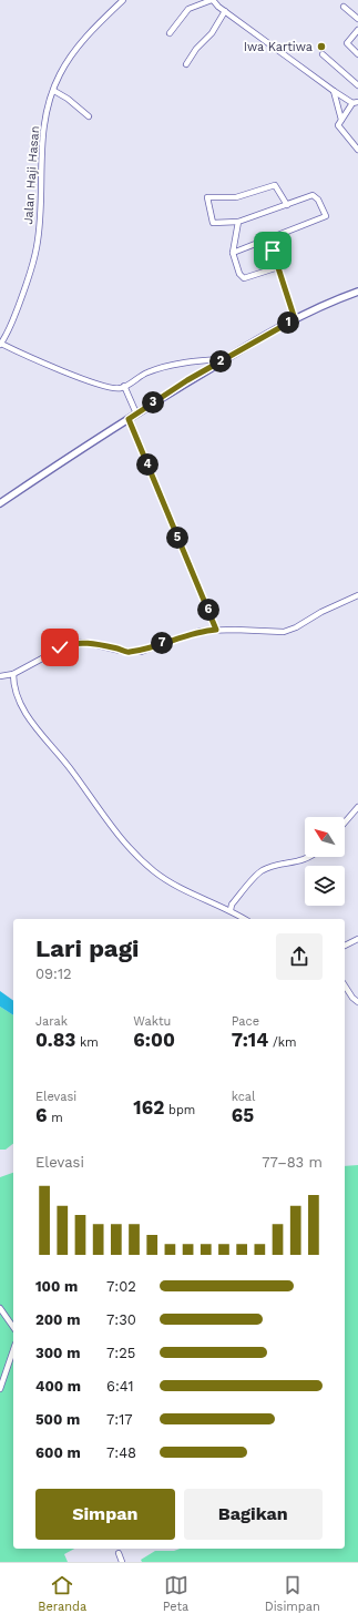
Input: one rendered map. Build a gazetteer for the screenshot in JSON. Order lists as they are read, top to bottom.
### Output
{
  "streets": {
    "street": ["Jalan Haji Hasan"]
  },
  "places": ["Iwa Kartiwa"],
  "north": "top left",
  "page": {
    "pins": [
      "1",
      "2",
      "3",
      "4",
      "5",
      "6",
      "7"
    ],
    "heading": ["Lari pagi", "09:12"],
    "stats": [
      ["Jarak", "0.83 km"],
      ["Waktu", "6:00"],
      ["Pace", "7:14 /km"],
      ["Elevasi", "6 m"],
      ["162 bpm"],
      ["kcal", "65"]
    ],
    "chart": ["Elevasi", "77–83 m"],
    "list": [
      {
        "name": "100 m",
        "note": "7:02"
      },
      {
        "name": "200 m",
        "note": "7:30"
      },
      {
        "name": "300 m",
        "note": "7:25"
      },
      {
        "name": "400 m",
        "note": "6:41"
      },
      {
        "name": "500 m",
        "note": "7:17"
      },
      {
        "name": "600 m",
        "note": "7:48"
      }
    ],
    "buttons": ["Simpan", "Bagikan"],
    "tabs": ["Beranda", "Peta", "Disimpan"]
  }
}
